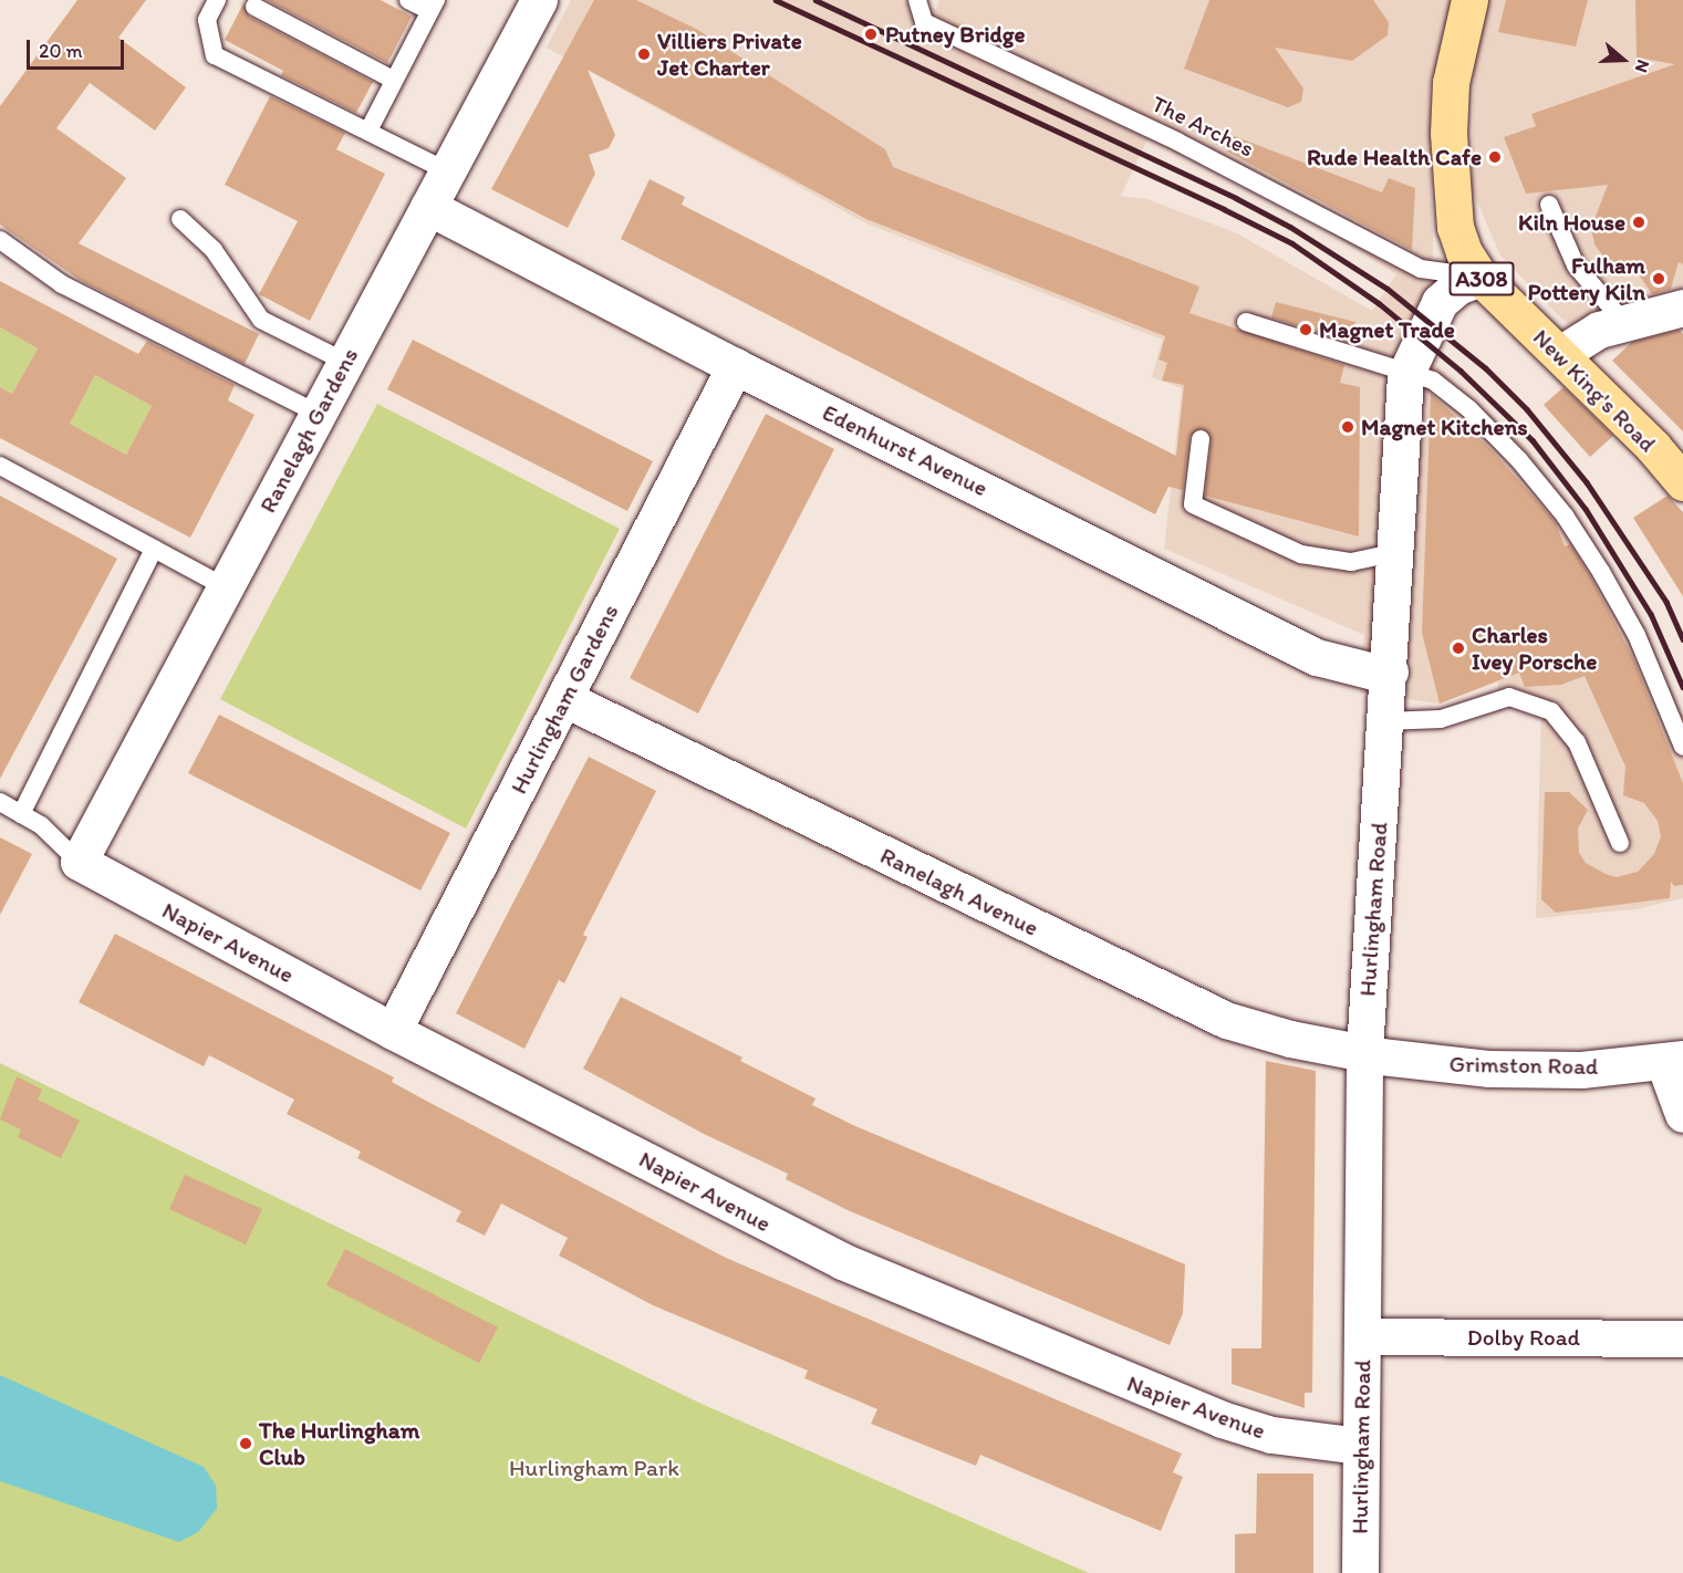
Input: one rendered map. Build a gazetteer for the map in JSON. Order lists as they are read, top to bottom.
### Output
{
  "streets": {
    "main road": ["A308", "New King's Road"],
    "street": [
      "Ranelagh Gardens",
      "Edenhurst Avenue",
      "Hurlingham Gardens",
      "Ranelagh Avenue",
      "Hurlingham Road",
      "Napier Avenue",
      "Grimston Road",
      "Dolby Road"
    ],
    "lane": ["The Arches"]
  },
  "crossings": [
    ["The Arches", "New King's Road"],
    ["The Arches", "Hurlingham Road"],
    ["New King's Road", "Hurlingham Road"],
    ["Ranelagh Gardens", "Edenhurst Avenue"],
    ["Ranelagh Gardens", "Napier Avenue"],
    ["Edenhurst Avenue", "Hurlingham Gardens"],
    ["Edenhurst Avenue", "Hurlingham Road"],
    ["Hurlingham Gardens", "Ranelagh Avenue"],
    ["Hurlingham Gardens", "Napier Avenue"],
    ["Ranelagh Avenue", "Hurlingham Road"],
    ["Ranelagh Avenue", "Grimston Road"],
    ["Hurlingham Road", "Napier Avenue"],
    ["Hurlingham Road", "Grimston Road"],
    ["Hurlingham Road", "Dolby Road"]
  ],
  "parks": ["Hurlingham Park"],
  "places": [
    "Putney Bridge",
    "Villiers Private Jet Charter",
    "Rude Health Cafe",
    "Kiln House",
    "Fulham Pottery Kiln",
    "Magnet Trade",
    "Magnet Kitchens",
    "Charles Ivey Porsche",
    "The Hurlingham Club"
  ],
  "scale_bar": "20 m",
  "north": "right"
}
